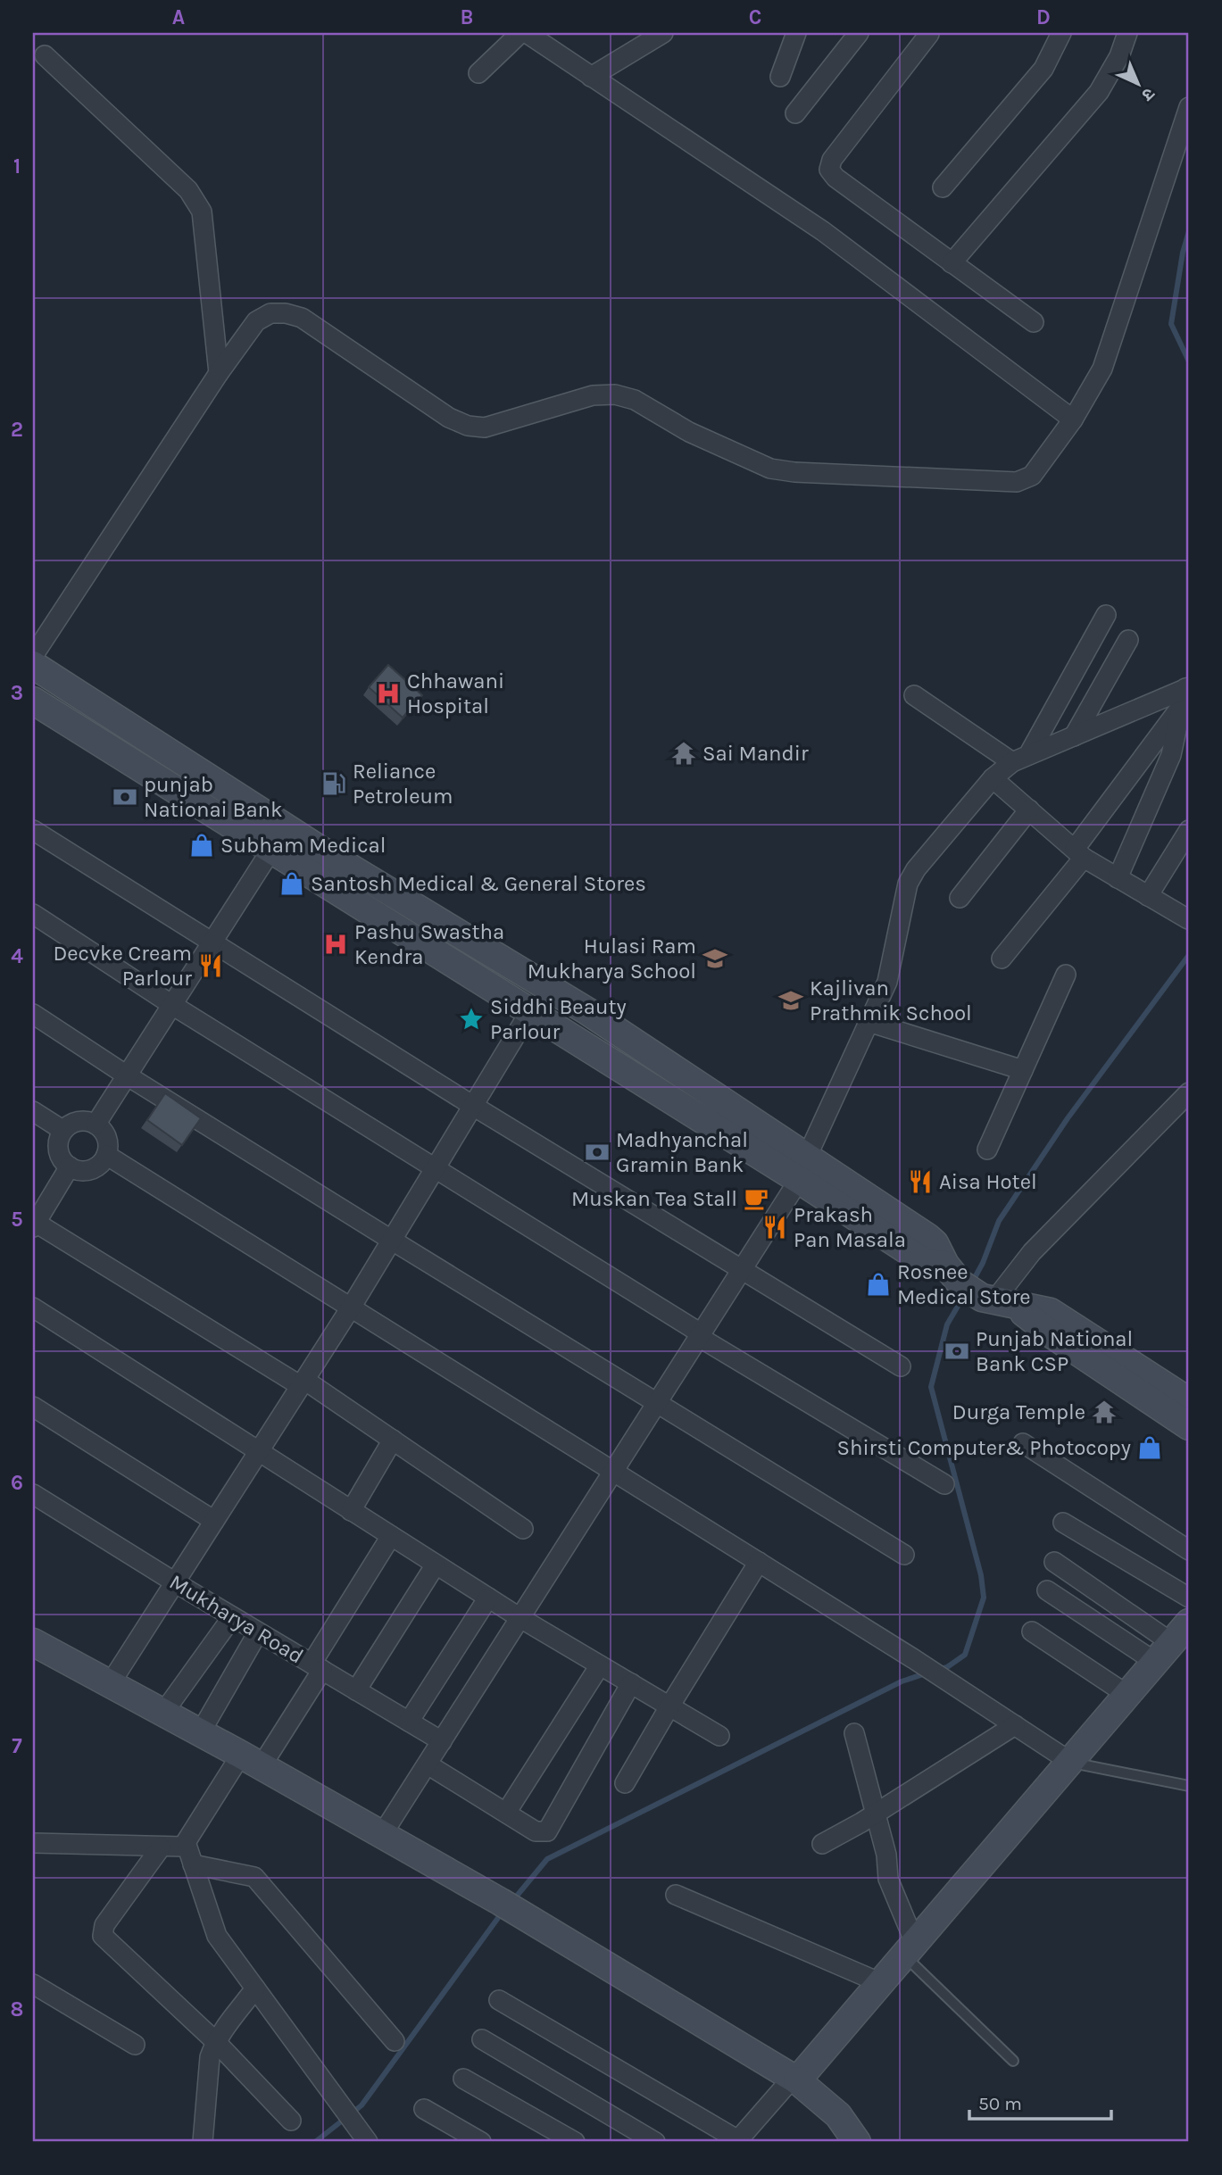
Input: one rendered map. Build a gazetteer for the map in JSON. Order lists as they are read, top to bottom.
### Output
{
  "streets": {
    "street": ["Mukharya Road"]
  },
  "places": {
    "hospital": ["Chhawani Hospital", "Pashu Swastha Kendra"],
    "temple": ["Sai Mandir", "Durga Temple"],
    "fuel station": ["Reliance Petroleum"],
    "bank": ["punjab Nationai Bank", "Madhyanchal Gramin Bank", "Punjab National Bank CSP"],
    "shop": [
      "Subham Medical",
      "Santosh Medical & General Stores",
      "Rosnee Medical Store",
      "Shirsti Computer& Photocopy"
    ],
    "school or university": ["Hulasi Ram Mukharya School", "Kajlivan Prathmik School"],
    "restaurant": ["Decvke Cream Parlour", "Aisa Hotel", "Prakash Pan Masala"],
    "place": ["Siddhi Beauty Parlour"],
    "cafe": ["Muskan Tea Stall"]
  },
  "scale_bar": "50 m",
  "north": "bottom right",
  "grid": {
    "columns": [
      "A",
      "B",
      "C",
      "D"
    ],
    "rows": [
      "1",
      "2",
      "3",
      "4",
      "5",
      "6",
      "7",
      "8"
    ]
  }
}
